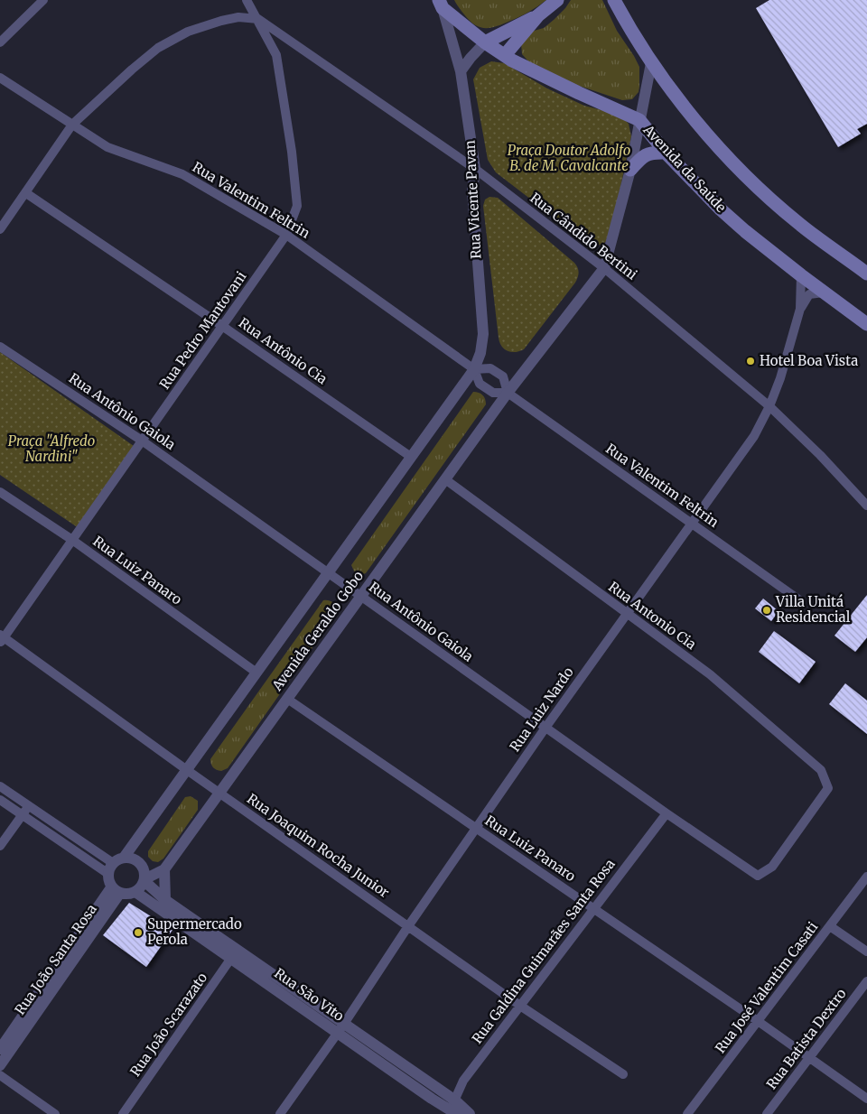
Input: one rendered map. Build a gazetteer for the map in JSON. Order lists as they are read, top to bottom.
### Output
{
  "streets": {
    "main road": ["Avenida da Saúde"],
    "street": [
      "Rua Vicente Pavan",
      "Rua Valentim Feltrin",
      "Rua Cândido Bertini",
      "Rua Pedro Mantovani",
      "Rua Antônio Cia",
      "Rua Antônio Gaiola",
      "Rua Luiz Panaro",
      "Rua Antonio Cia",
      "Avenida Geraldo Gobo",
      "Rua Luiz Nardo",
      "Rua Joaquim Rocha Junior",
      "Rua Galdina Guimarães Santa Rosa",
      "Rua João Santa Rosa",
      "Rua José Valentim Casati",
      "Rua São Vito",
      "Rua João Scarazato",
      "Rua Batista Dextro"
    ]
  },
  "crossings": [
    ["Avenida da Saúde", "Rua Vicente Pavan"],
    ["Avenida da Saúde", "Rua Luiz Nardo"],
    ["Rua Vicente Pavan", "Rua Valentim Feltrin"],
    ["Rua Vicente Pavan", "Rua Cândido Bertini"],
    ["Rua Vicente Pavan", "Avenida Geraldo Gobo"],
    ["Rua Valentim Feltrin", "Rua Pedro Mantovani"],
    ["Rua Valentim Feltrin", "Avenida Geraldo Gobo"],
    ["Rua Valentim Feltrin", "Rua Luiz Nardo"],
    ["Rua Cândido Bertini", "Rua Pedro Mantovani"],
    ["Rua Cândido Bertini", "Avenida Geraldo Gobo"],
    ["Rua Cândido Bertini", "Rua Luiz Nardo"],
    ["Rua Pedro Mantovani", "Rua Antônio Cia"],
    ["Rua Pedro Mantovani", "Rua Antônio Gaiola"],
    ["Rua Pedro Mantovani", "Rua Luiz Panaro"],
    ["Rua Pedro Mantovani", "Rua Joaquim Rocha Junior"],
    ["Rua Antônio Cia", "Avenida Geraldo Gobo"],
    ["Rua Antônio Gaiola", "Rua Antonio Cia"],
    ["Rua Antônio Gaiola", "Avenida Geraldo Gobo"],
    ["Rua Antônio Gaiola", "Rua Luiz Nardo"],
    ["Rua Antônio Gaiola", "Rua Galdina Guimarães Santa Rosa"],
    ["Rua Luiz Panaro", "Avenida Geraldo Gobo"],
    ["Rua Luiz Panaro", "Rua Luiz Nardo"],
    ["Rua Luiz Panaro", "Rua Galdina Guimarães Santa Rosa"],
    ["Rua Luiz Panaro", "Rua José Valentim Casati"],
    ["Rua Luiz Panaro", "Rua Batista Dextro"],
    ["Rua Antonio Cia", "Avenida Geraldo Gobo"],
    ["Rua Antonio Cia", "Rua Luiz Nardo"],
    ["Avenida Geraldo Gobo", "Rua Joaquim Rocha Junior"],
    ["Avenida Geraldo Gobo", "Rua João Santa Rosa"],
    ["Avenida Geraldo Gobo", "Rua São Vito"],
    ["Rua Luiz Nardo", "Rua Joaquim Rocha Junior"],
    ["Rua Luiz Nardo", "Rua São Vito"],
    ["Rua Joaquim Rocha Junior", "Rua Galdina Guimarães Santa Rosa"],
    ["Rua Galdina Guimarães Santa Rosa", "Rua São Vito"],
    ["Rua João Santa Rosa", "Rua São Vito"],
    ["Rua São Vito", "Rua João Scarazato"]
  ],
  "parks": ["Praça Doutor Adolfo B. de M. Cavalcante", "Praça \"Alfredo Nardini\""],
  "places": ["Hotel Boa Vista", "Villa Unitá Residencial", "Supermercado Perola"]
}
